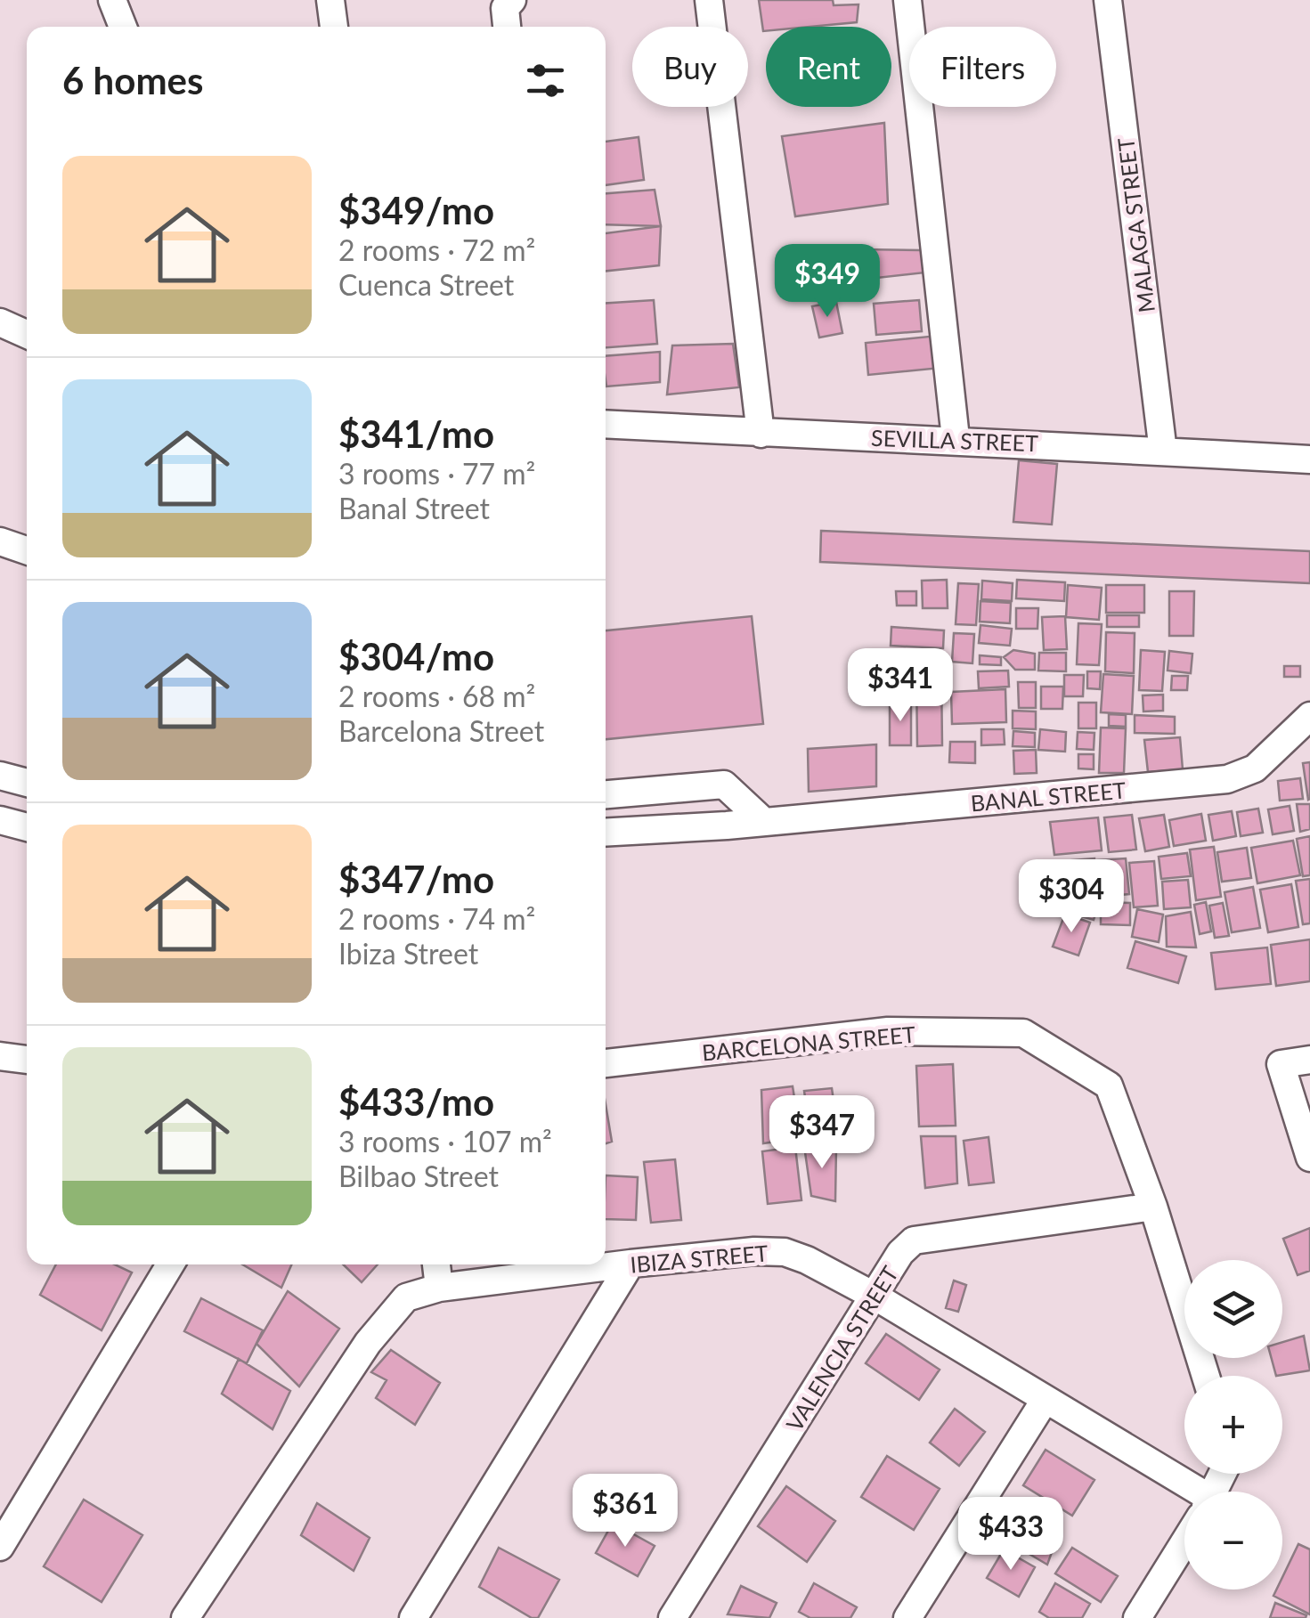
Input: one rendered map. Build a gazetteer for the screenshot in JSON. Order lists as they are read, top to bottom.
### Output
{
  "streets": {
    "street": [
      "MALAGA STREET",
      "SEVILLA STREET",
      "BANAL STREET",
      "BARCELONA STREET",
      "IBIZA STREET",
      "VALENCIA STREET"
    ]
  },
  "crossings": [
    ["MALAGA STREET", "SEVILLA STREET"],
    ["BARCELONA STREET", "VALENCIA STREET"],
    ["IBIZA STREET", "VALENCIA STREET"]
  ],
  "page": {
    "chip": ["Buy", "Rent", "Filters"],
    "heading": "6 homes",
    "list": [
      {
        "name": "$349/mo",
        "note": "2 rooms · 72 m² · Cuenca Street"
      },
      {
        "name": "$341/mo",
        "note": "3 rooms · 77 m² · Banal Street"
      },
      {
        "name": "$304/mo",
        "note": "2 rooms · 68 m² · Barcelona Street"
      },
      {
        "name": "$347/mo",
        "note": "2 rooms · 74 m² · Ibiza Street"
      },
      {
        "name": "$433/mo",
        "note": "3 rooms · 107 m² · Bilbao Street"
      }
    ],
    "price": [
      "$349",
      "$341",
      "$304",
      "$347",
      "$361",
      "$433"
    ],
    "map_buttons": ["+", "−"]
  }
}
